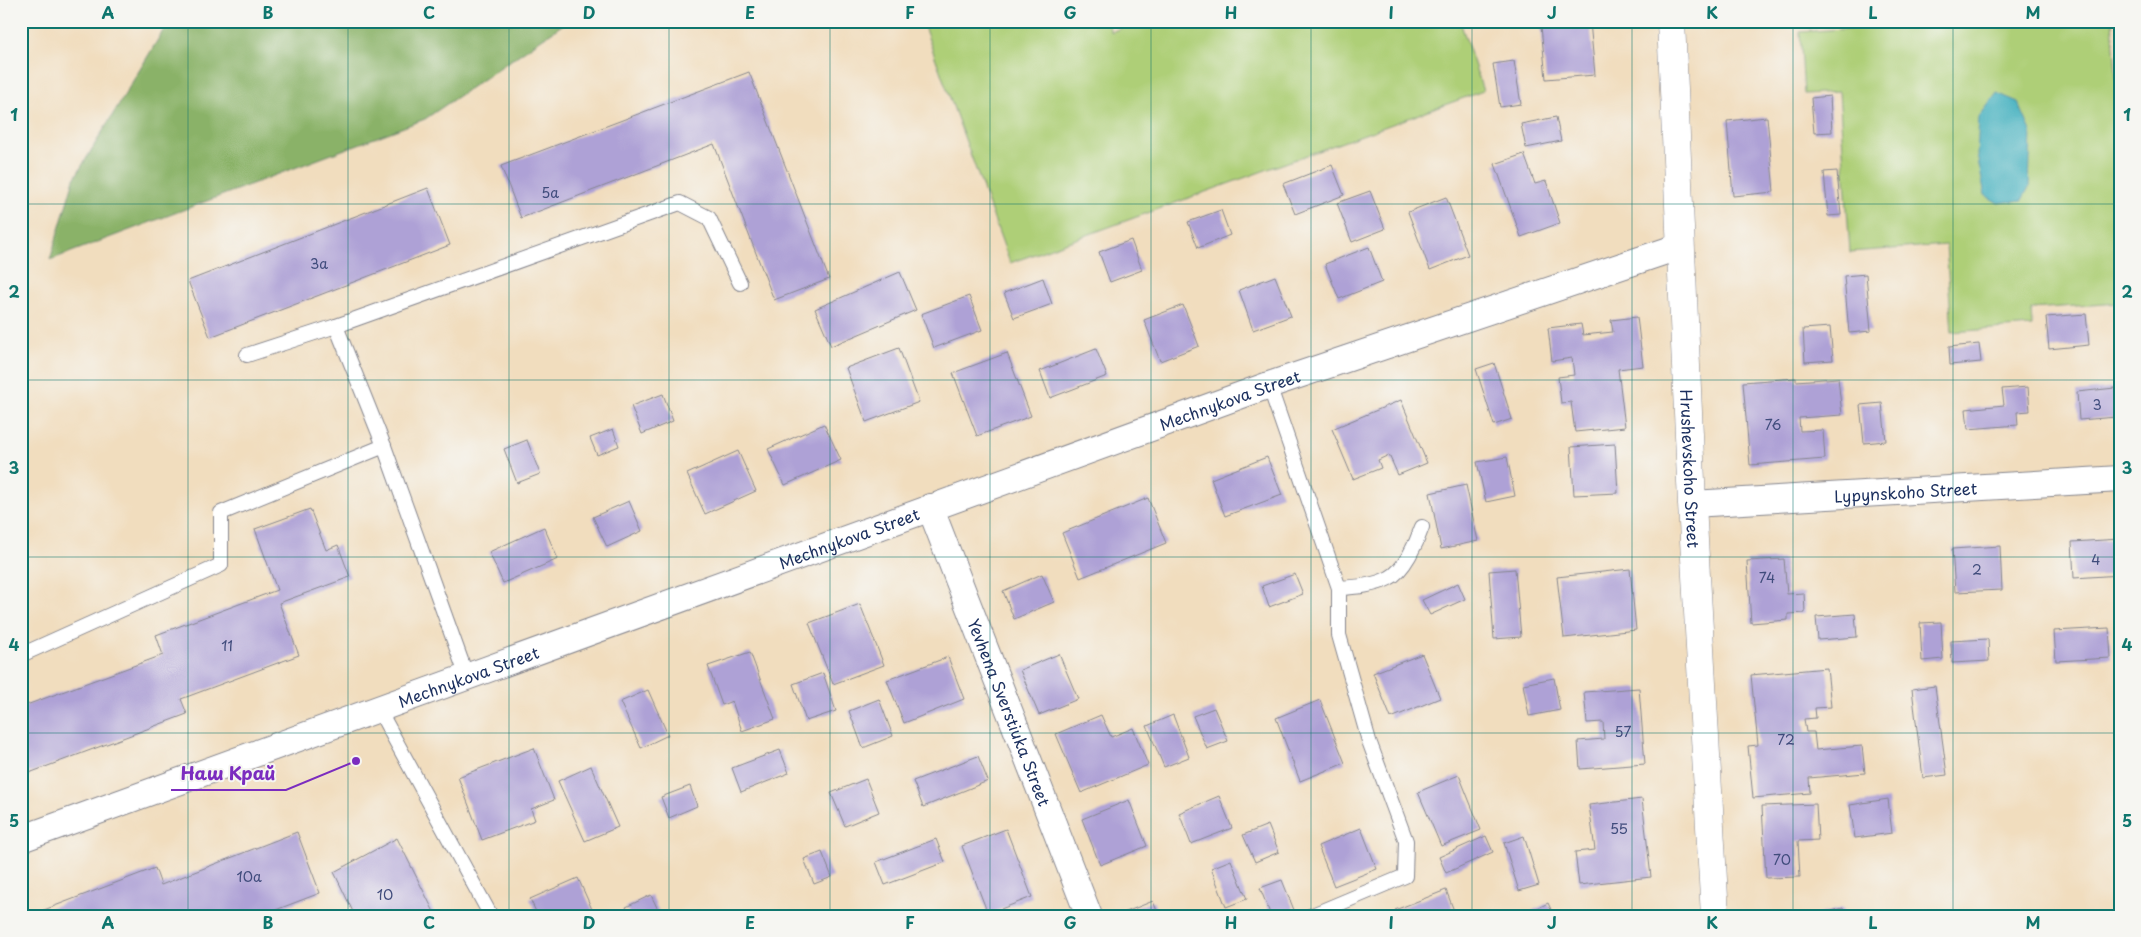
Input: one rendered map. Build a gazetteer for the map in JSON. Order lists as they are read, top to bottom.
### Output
{
  "streets": {
    "street": [
      "Mechnykova Street",
      "Hrushevskoho Street",
      "Lypynskoho Street",
      "Yevhena Sverstiuka Street"
    ]
  },
  "crossings": [
    ["Mechnykova Street", "Hrushevskoho Street"],
    ["Mechnykova Street", "Yevhena Sverstiuka Street"],
    ["Hrushevskoho Street", "Lypynskoho Street"]
  ],
  "places": ["Наш Край"],
  "house_numbers": [
    "5а",
    "3а",
    "3",
    "76",
    "4",
    "2",
    "74",
    "11",
    "57",
    "72",
    "55",
    "70",
    "10а",
    "10"
  ],
  "grid": {
    "columns": [
      "A",
      "B",
      "C",
      "D",
      "E",
      "F",
      "G",
      "H",
      "I",
      "J",
      "K",
      "L",
      "M"
    ],
    "rows": [
      "1",
      "2",
      "3",
      "4",
      "5"
    ]
  }
}
